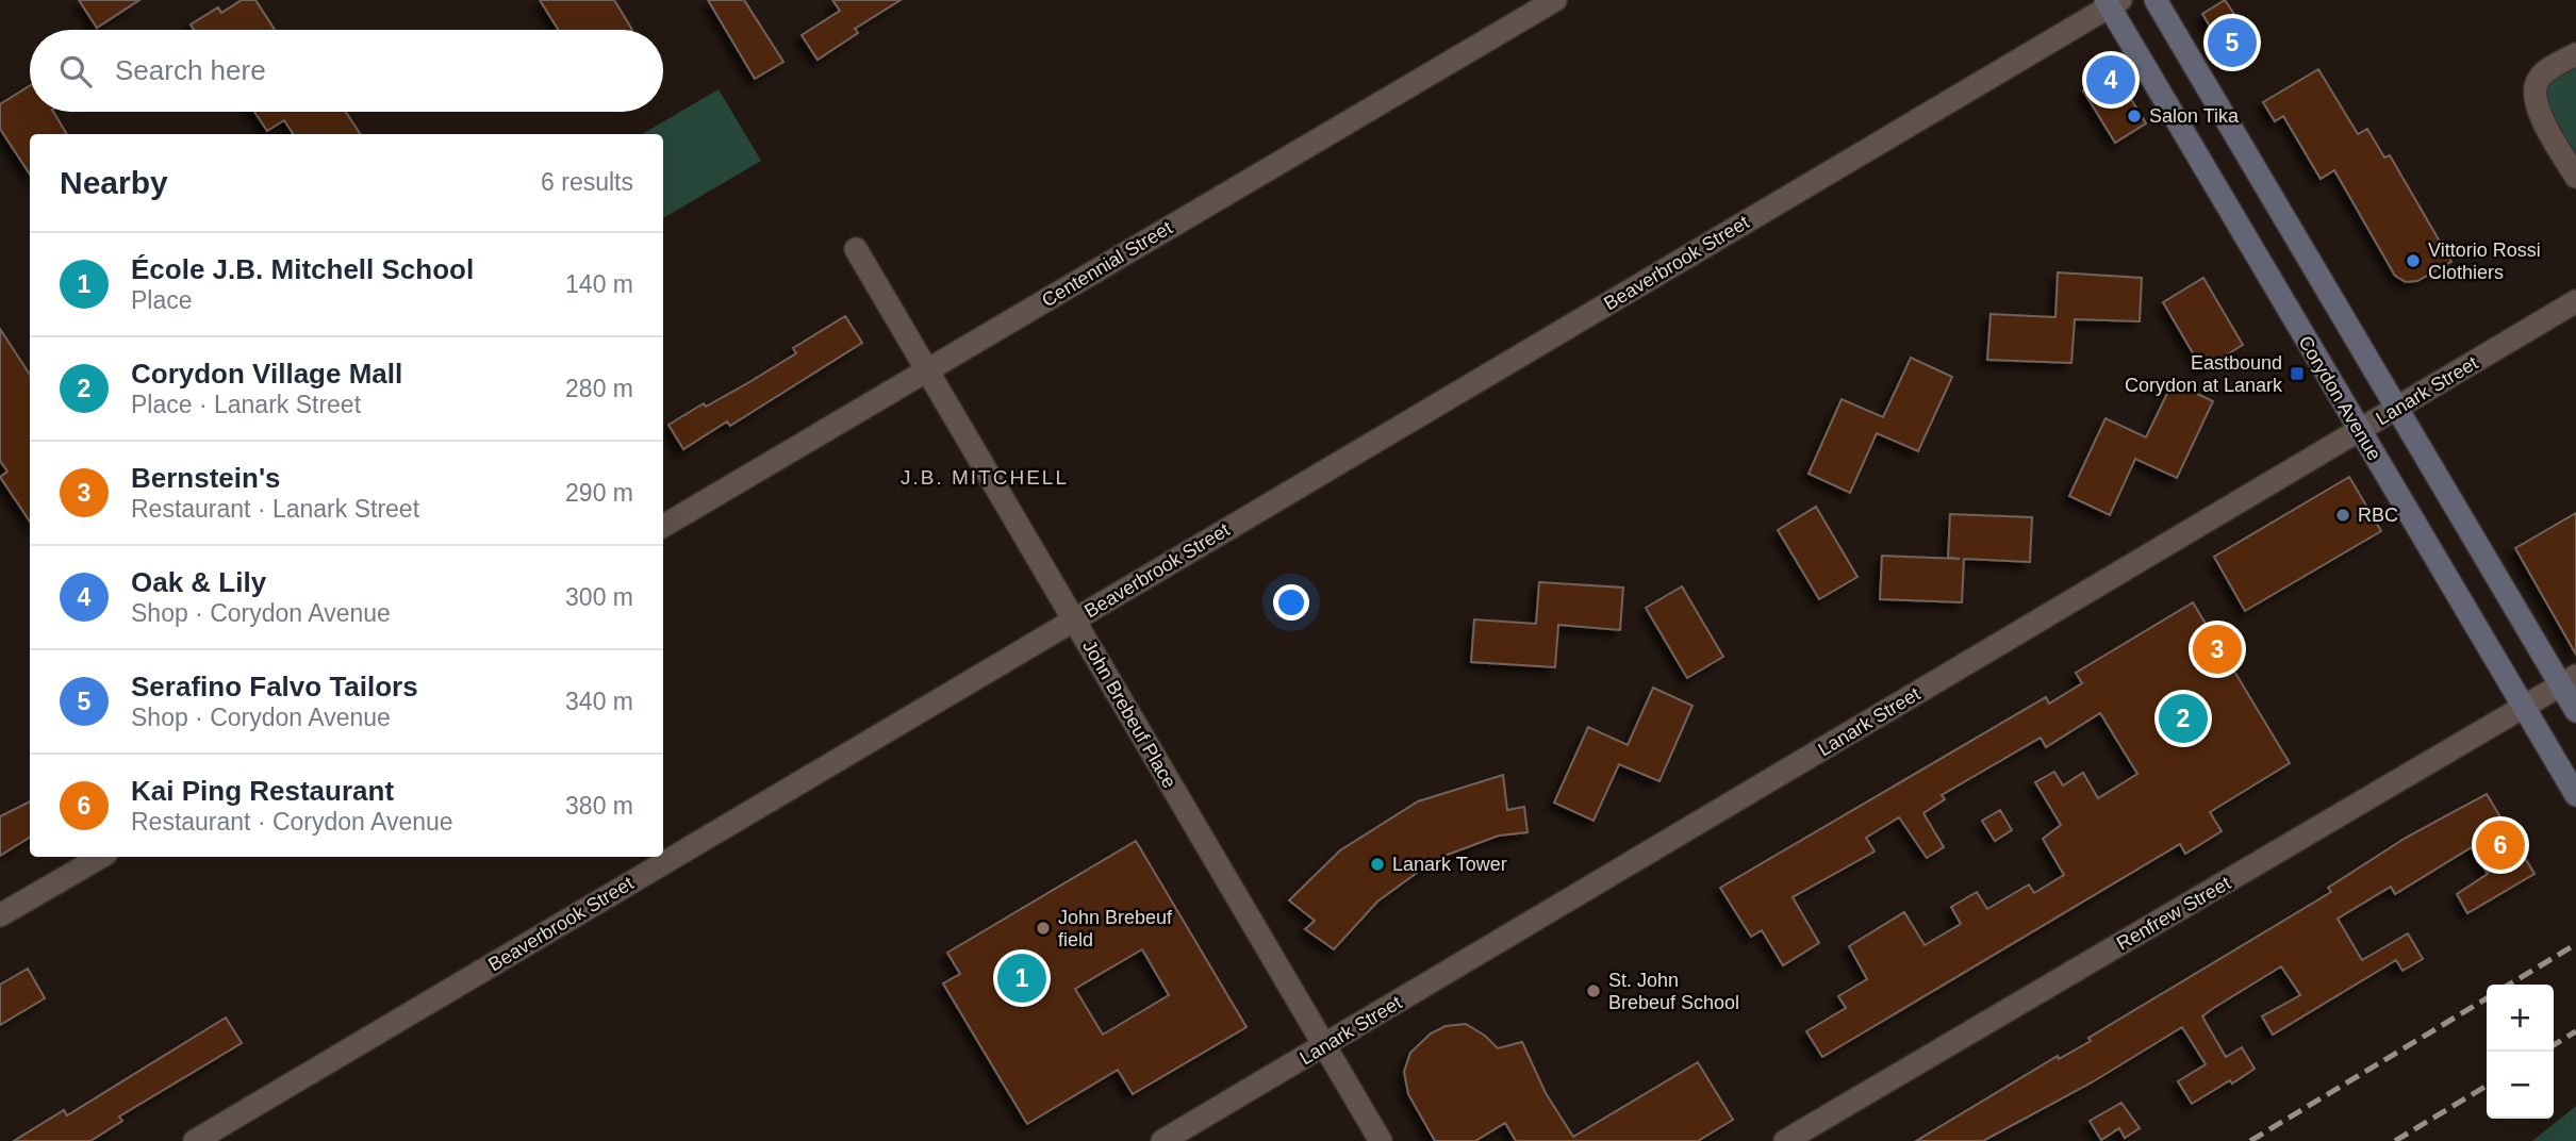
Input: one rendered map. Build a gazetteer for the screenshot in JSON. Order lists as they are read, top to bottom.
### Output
{
  "streets": {
    "main road": ["Corydon Avenue"],
    "street": [
      "Beaverbrook Street",
      "Centennial Street",
      "Lanark Street",
      "John Brebeuf Place",
      "Renfrew Street"
    ]
  },
  "crossings": [
    ["Beaverbrook Street", "Corydon Avenue"],
    ["Beaverbrook Street", "John Brebeuf Place"],
    ["Centennial Street", "John Brebeuf Place"],
    ["Lanark Street", "Corydon Avenue"],
    ["Lanark Street", "John Brebeuf Place"],
    ["Corydon Avenue", "Renfrew Street"]
  ],
  "districts": ["J.B. MITCHELL"],
  "places": {
    "other": [
      "Salon Tika",
      "Vittorio Rossi Clothiers",
      "RBC",
      "Lanark Tower",
      "John Brebeuf field",
      "St. John Brebeuf School"
    ],
    "transit": ["Eastbound Corydon at Lanark"]
  },
  "page": {
    "pins": [
      "5",
      "4",
      "3",
      "2",
      "6",
      "1"
    ],
    "search": "Search here",
    "heading": ["Nearby", "6 results"],
    "list": [
      {
        "mark": "1",
        "name": "École J.B. Mitchell School",
        "note": "Place",
        "value": "140 m"
      },
      {
        "mark": "2",
        "name": "Corydon Village Mall",
        "note": "Place · Lanark Street",
        "value": "280 m"
      },
      {
        "mark": "3",
        "name": "Bernstein's",
        "note": "Restaurant · Lanark Street",
        "value": "290 m"
      },
      {
        "mark": "4",
        "name": "Oak & Lily",
        "note": "Shop · Corydon Avenue",
        "value": "300 m"
      },
      {
        "mark": "5",
        "name": "Serafino Falvo Tailors",
        "note": "Shop · Corydon Avenue",
        "value": "340 m"
      },
      {
        "mark": "6",
        "name": "Kai Ping Restaurant",
        "note": "Restaurant · Corydon Avenue",
        "value": "380 m"
      }
    ],
    "map_buttons": ["+", "−"]
  }
}
